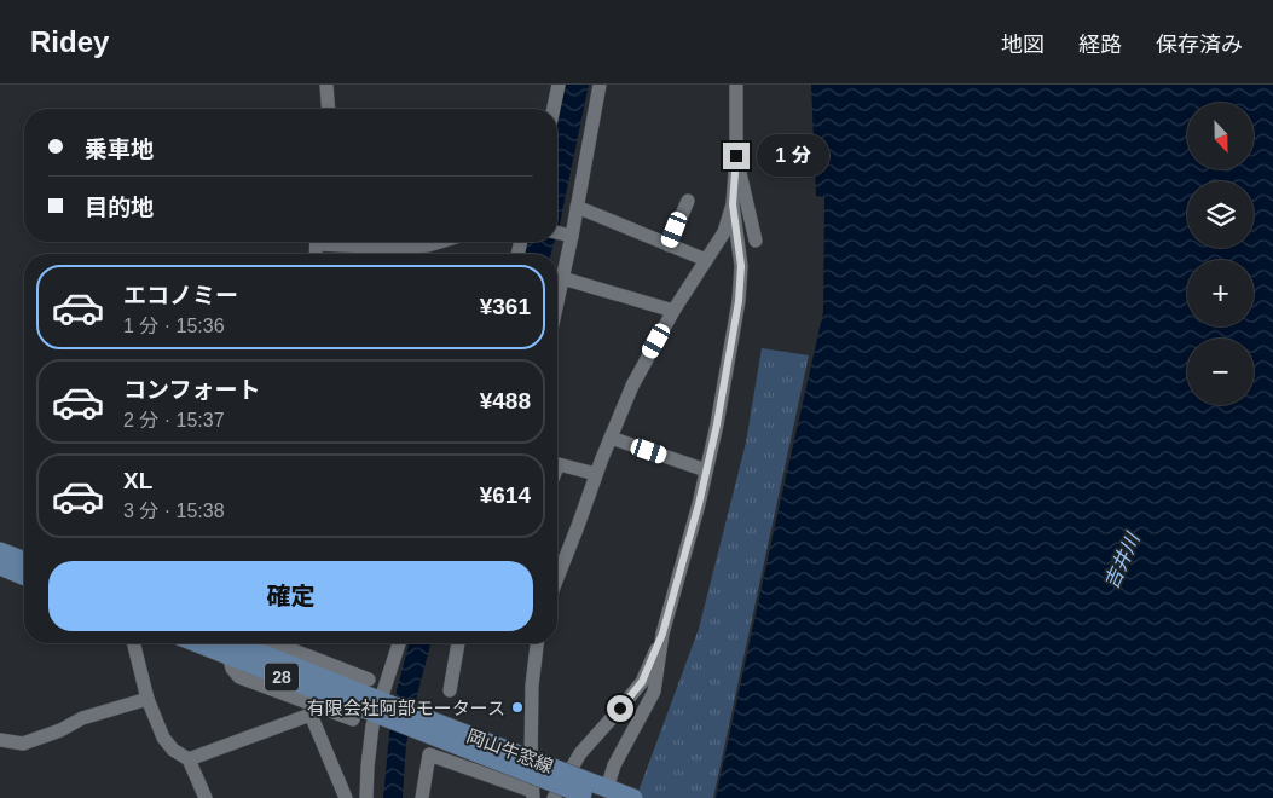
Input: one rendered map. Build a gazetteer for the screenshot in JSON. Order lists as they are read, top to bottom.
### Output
{
  "streets": {
    "main road": ["28", "岡山牛窓線"]
  },
  "water": ["吉井川"],
  "places": ["有限会社阿部モータース"],
  "north": "bottom",
  "page": {
    "header": "Ridey",
    "nav": ["地図", "経路", "保存済み"],
    "map_buttons": ["+", "−"],
    "banner": ["乗車地", "目的地"],
    "bubble": "1 分",
    "list": [
      {
        "name": "エコノミー",
        "note": "1 分 · 15:36",
        "value": "¥361"
      },
      {
        "name": "コンフォート",
        "note": "2 分 · 15:37",
        "value": "¥488"
      },
      {
        "name": "XL",
        "note": "3 分 · 15:38",
        "value": "¥614"
      }
    ],
    "buttons": "確定"
  }
}
